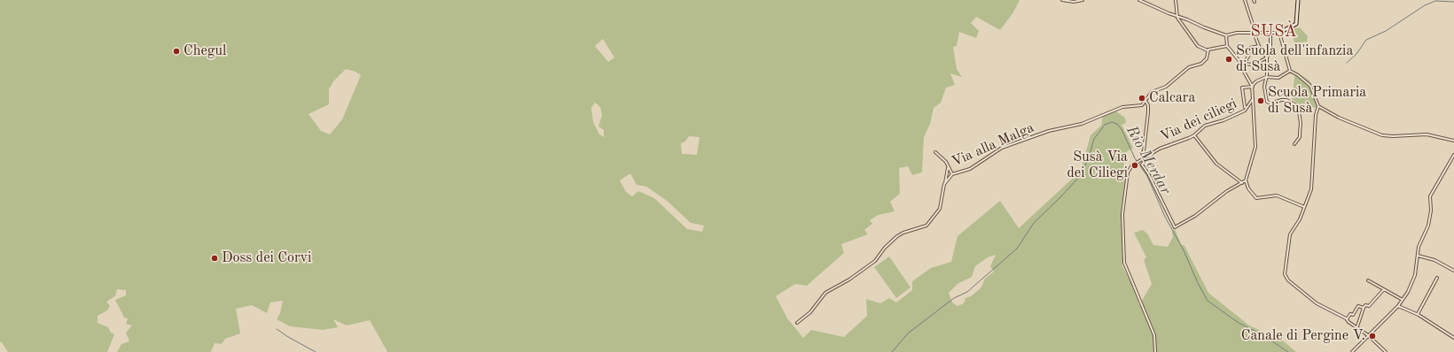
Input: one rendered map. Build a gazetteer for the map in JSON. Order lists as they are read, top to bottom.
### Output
{
  "streets": {
    "street": ["Via dei ciliegi", "Via alla Malga"]
  },
  "districts": ["SUSÀ"],
  "water": ["Rio Merdar"],
  "places": [
    "Chegul",
    "Scuola dell'infanzia di Susà",
    "Calcara",
    "Scuola Primaria di Susà",
    "Susà Via dei Ciliegi",
    "Doss dei Corvi",
    "Canale di Pergine V."
  ]
}
